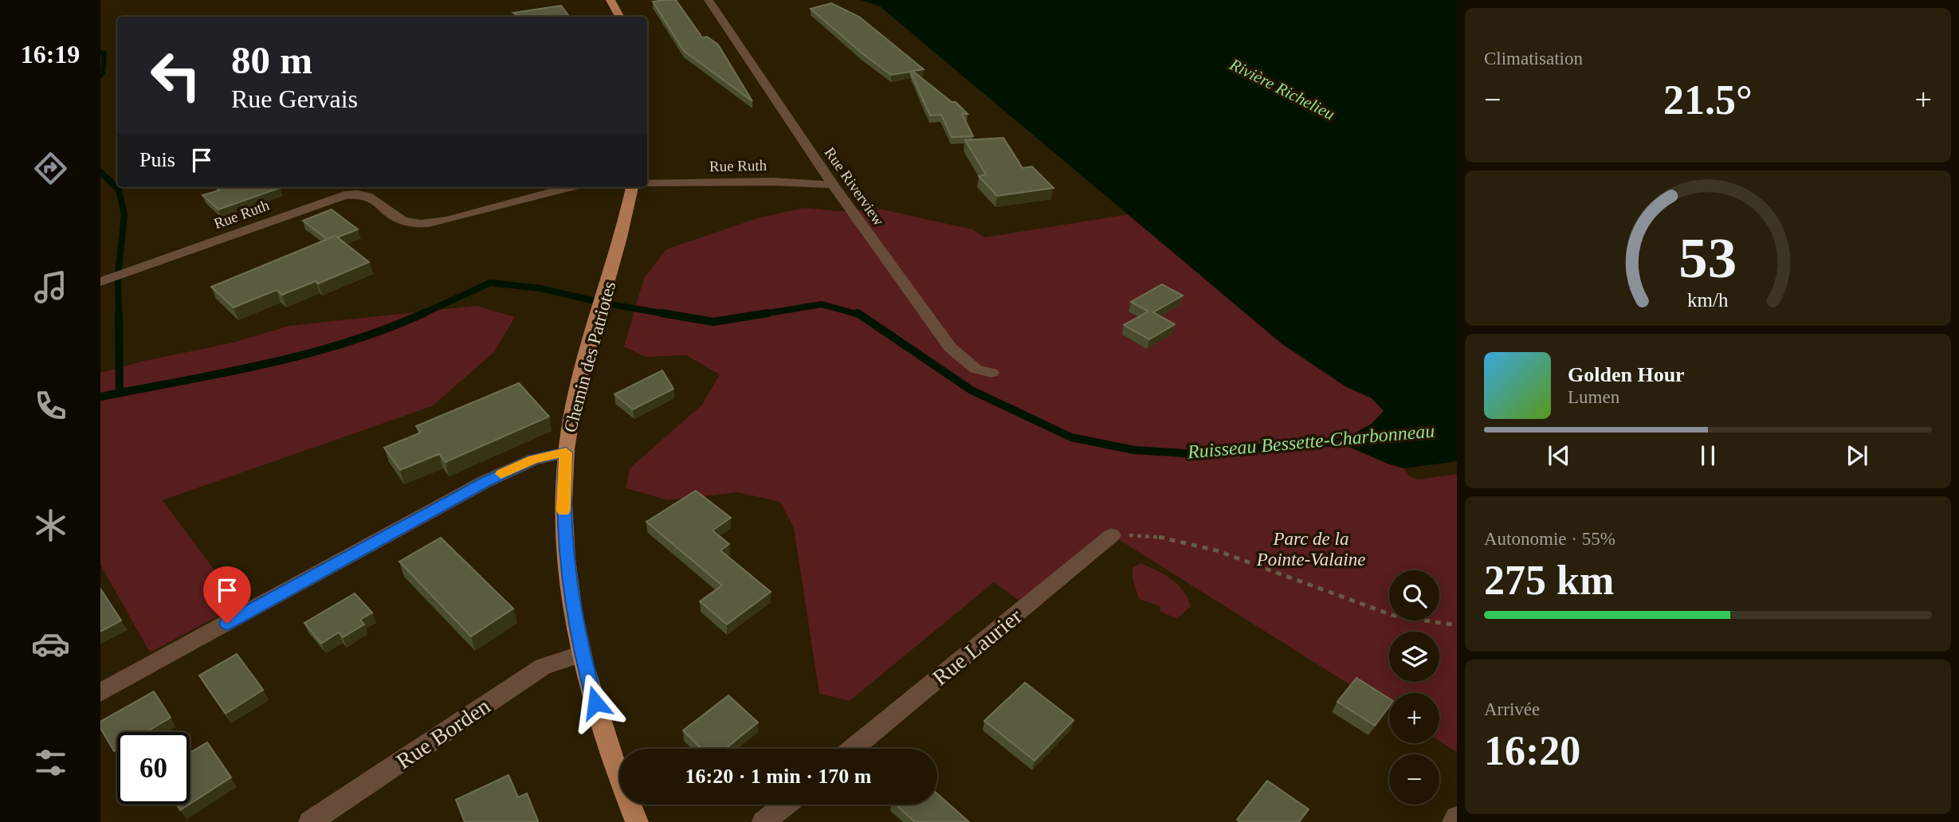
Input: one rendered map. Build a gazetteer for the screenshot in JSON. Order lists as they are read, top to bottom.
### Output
{
  "streets": {
    "main road": ["Chemin des Patriotes"],
    "street": [
      "Rue Ruth",
      "Rue Riverview",
      "Rue Laurier",
      "Rue Borden"
    ]
  },
  "crossings": [
    ["Rue Ruth", "Rue Riverview"],
    ["Chemin des Patriotes", "Rue Borden"]
  ],
  "water": ["Rivière Richelieu", "Ruisseau Bessette-Charbonneau"],
  "parks": ["Parc de la Pointe-Valaine"],
  "page": {
    "tabs": "16:19",
    "tile": [
      "Climatisation",
      ["Autonomie · 55%", "275 km"],
      ["Arrivée", "16:20"]
    ],
    "turn": ["80 m", "Rue Gervais"],
    "heat": ["−", "21.5°", "+"],
    "then": "Puis",
    "song": ["Golden Hour", "Lumen"],
    "map_buttons": ["+", "−"],
    "limit": "60",
    "trip": "16:20 · 1 min · 170 m",
    "gauge": ["53", "km/h"]
  }
}
